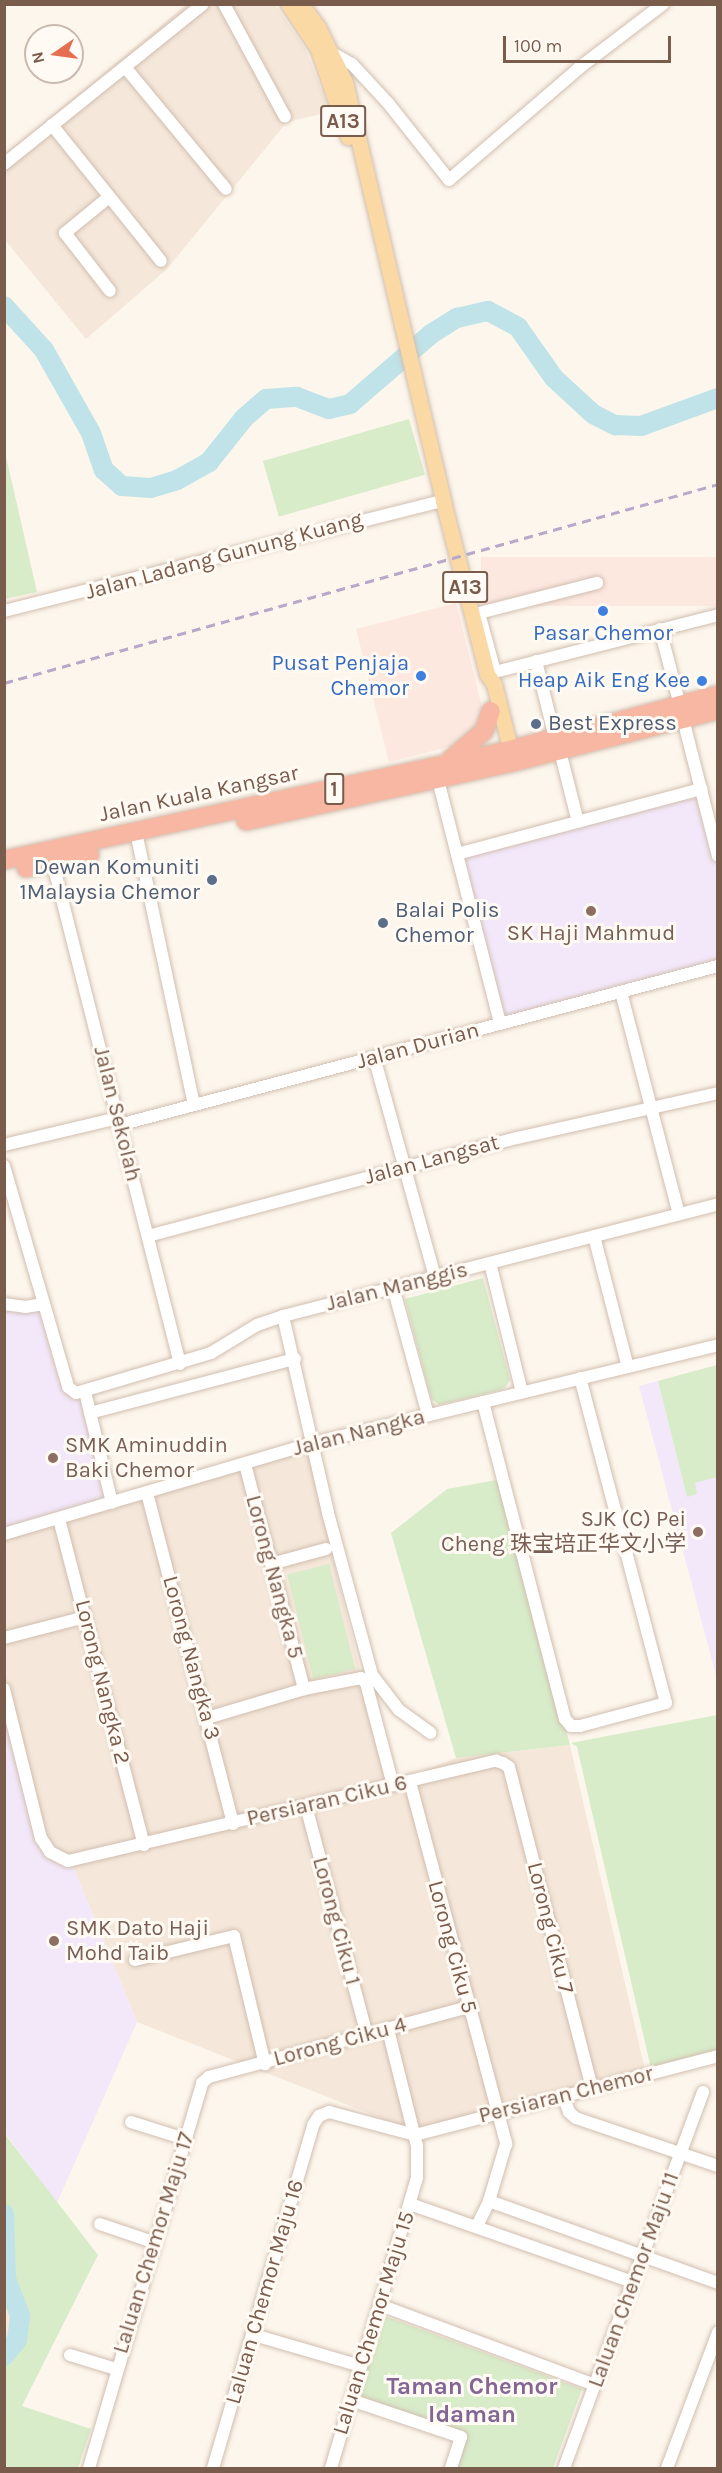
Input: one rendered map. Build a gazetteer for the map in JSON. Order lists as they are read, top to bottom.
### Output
{
  "streets": {
    "highway": ["1", "Jalan Kuala Kangsar"],
    "main road": ["A13"],
    "street": [
      "Jalan Ladang Gunung Kuang",
      "Jalan Durian",
      "Jalan Sekolah",
      "Jalan Langsat",
      "Jalan Manggis",
      "Jalan Nangka",
      "Lorong Nangka 5",
      "Lorong Nangka 3",
      "Lorong Nangka 2",
      "Persiaran Ciku 6",
      "Lorong Ciku 1",
      "Lorong Ciku 7",
      "Lorong Ciku 5",
      "Lorong Ciku 4",
      "Persiaran Chemor",
      "Laluan Chemor Maju 17",
      "Laluan Chemor Maju 11",
      "Laluan Chemor Maju 16",
      "Laluan Chemor Maju 15"
    ]
  },
  "crossings": [
    ["A13", "Jalan Ladang Gunung Kuang"],
    ["Jalan Kuala Kangsar", "Jalan Sekolah"],
    ["Jalan Durian", "Jalan Sekolah"],
    ["Jalan Sekolah", "Jalan Langsat"],
    ["Jalan Sekolah", "Jalan Manggis"],
    ["Jalan Nangka", "Lorong Nangka 5"],
    ["Jalan Nangka", "Lorong Nangka 3"],
    ["Jalan Nangka", "Lorong Nangka 2"],
    ["Lorong Nangka 3", "Persiaran Ciku 6"],
    ["Lorong Nangka 2", "Persiaran Ciku 6"],
    ["Persiaran Ciku 6", "Lorong Ciku 1"],
    ["Persiaran Ciku 6", "Lorong Ciku 7"],
    ["Persiaran Ciku 6", "Lorong Ciku 5"],
    ["Lorong Ciku 1", "Lorong Ciku 4"],
    ["Lorong Ciku 7", "Persiaran Chemor"],
    ["Lorong Ciku 5", "Lorong Ciku 4"],
    ["Lorong Ciku 5", "Persiaran Chemor"],
    ["Lorong Ciku 4", "Laluan Chemor Maju 17"],
    ["Lorong Ciku 4", "Laluan Chemor Maju 15"],
    ["Persiaran Chemor", "Laluan Chemor Maju 16"],
    ["Persiaran Chemor", "Laluan Chemor Maju 15"],
    ["Laluan Chemor Maju 16", "Laluan Chemor Maju 15"]
  ],
  "districts": ["Taman Chemor Idaman"],
  "places": [
    "Pasar Chemor",
    "Pusat Penjaja Chemor",
    "Heap Aik Eng Kee",
    "Best Express",
    "Dewan Komuniti 1Malaysia Chemor",
    "SK Haji Mahmud",
    "Balai Polis Chemor",
    "SMK Aminuddin Baki Chemor",
    "SJK (C) Pei Cheng 珠宝培正华文小学",
    "SMK Dato Haji Mohd Taib"
  ],
  "scale_bar": "100 m",
  "north": "left"
}
